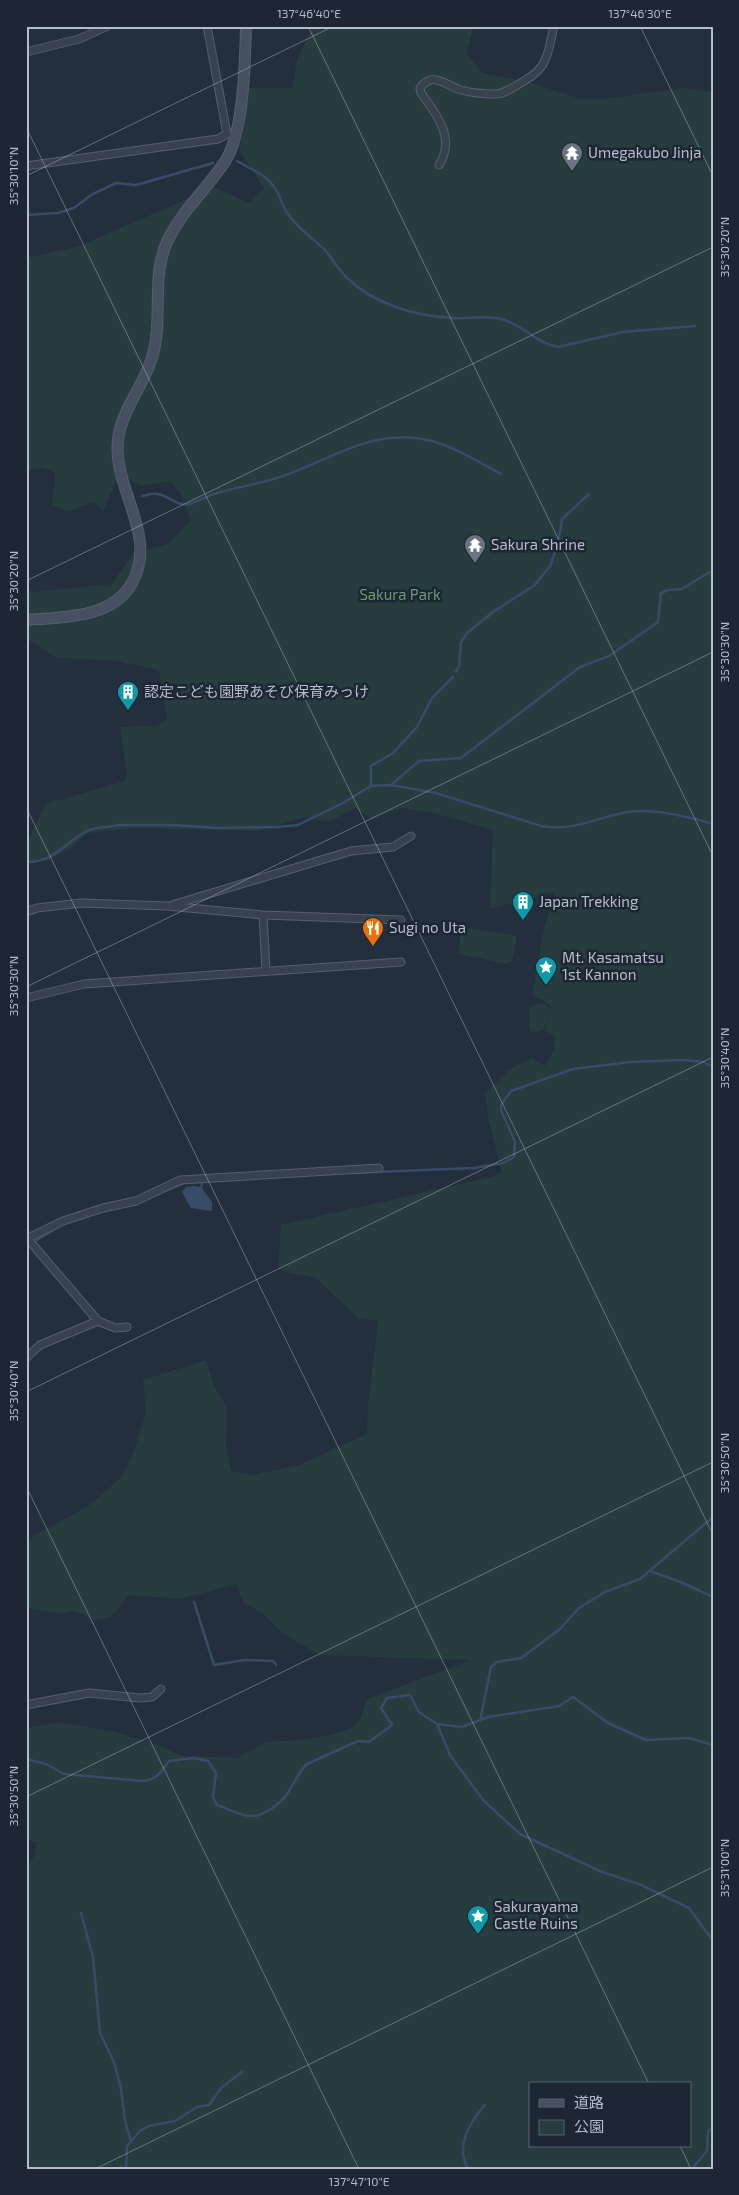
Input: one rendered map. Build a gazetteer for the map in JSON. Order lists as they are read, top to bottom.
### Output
{
  "parks": ["Sakura Park"],
  "places": {
    "temple": ["Umegakubo Jinja", "Sakura Shrine"],
    "building": ["認定こども園野あそび保育みっけ", "Japan Trekking"],
    "restaurant": ["Sugi no Uta"],
    "place": ["Mt. Kasamatsu 1st Kannon", "Sakurayama Castle Ruins"]
  },
  "legend": ["道路", "公園"],
  "coordinates": [
    "137°46'40\"E",
    "137°46'30\"E",
    "35°30'10\"N",
    "35°30'20\"N",
    "35°30'30\"N",
    "35°30'40\"N",
    "35°30'50\"N",
    "35°31'00\"N",
    "137°47'10\"E"
  ]
}
